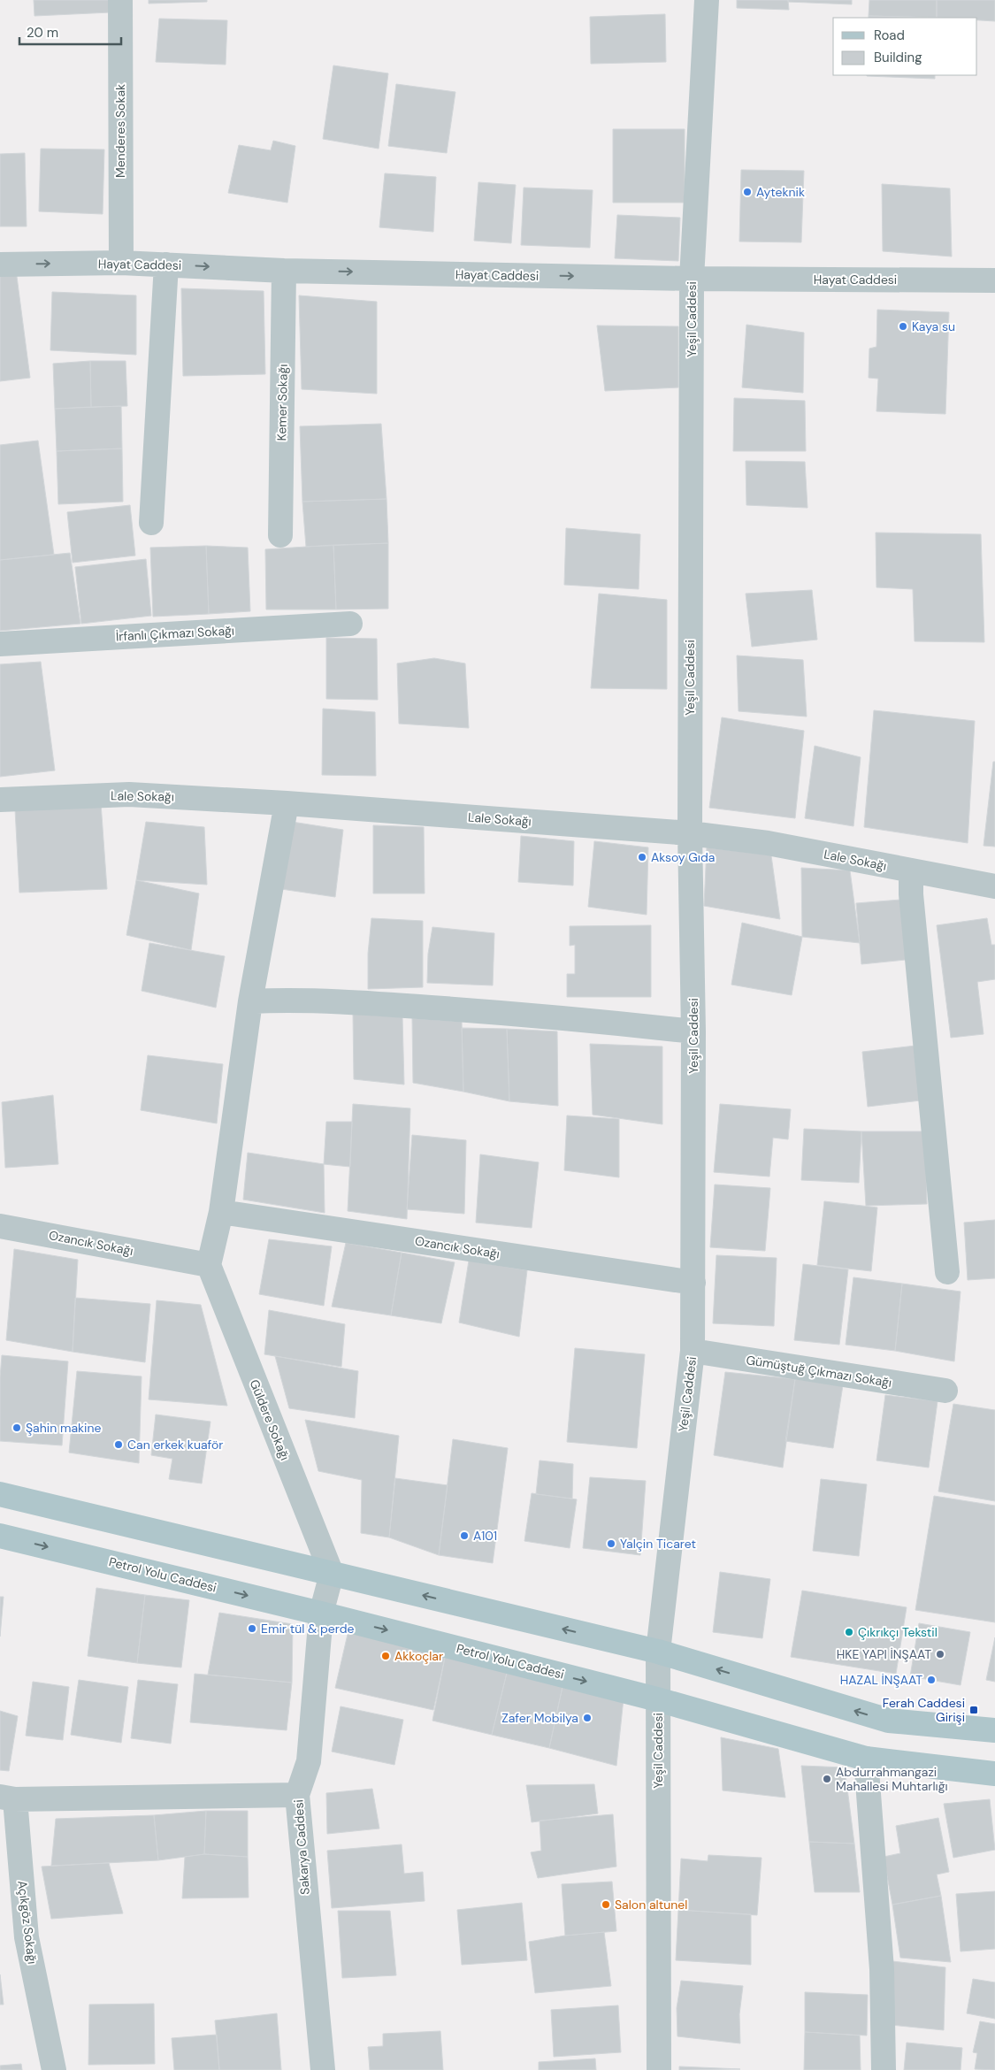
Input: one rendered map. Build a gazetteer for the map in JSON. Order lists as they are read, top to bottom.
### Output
{
  "streets": {
    "main road": ["Petrol Yolu Caddesi"],
    "street": [
      "Menderes Sokak",
      "Hayat Caddesi",
      "Yeşil Caddesi",
      "Kemer Sokağı",
      "İrfanlı Çıkmazı Sokağı",
      "Lale Sokağı",
      "Ozancık Sokağı",
      "Gümüştuğ Çıkmazı Sokağı",
      "Güldere Sokağı",
      "Sakarya Caddesi",
      "Açıkgöz Sokağı"
    ]
  },
  "crossings": [
    ["Menderes Sokak", "Hayat Caddesi"],
    ["Hayat Caddesi", "Yeşil Caddesi"],
    ["Hayat Caddesi", "Kemer Sokağı"],
    ["Yeşil Caddesi", "Lale Sokağı"],
    ["Yeşil Caddesi", "Ozancık Sokağı"],
    ["Yeşil Caddesi", "Gümüştuğ Çıkmazı Sokağı"],
    ["Yeşil Caddesi", "Petrol Yolu Caddesi"],
    ["Ozancık Sokağı", "Güldere Sokağı"],
    ["Güldere Sokağı", "Sakarya Caddesi"],
    ["Petrol Yolu Caddesi", "Sakarya Caddesi"]
  ],
  "one_way": ["Hayat Caddesi"],
  "places": {
    "other": [
      "Ayteknik",
      "Kaya su",
      "Aksoy Gıda",
      "Şahin makine",
      "Can erkek kuaför",
      "A101",
      "Yalçin Ticaret",
      "Emir tül & perde",
      "Çıkrıkçı Tekstil",
      "HKE YAPI İNŞAAT",
      "Akkoçlar",
      "HAZAL İNŞAAT",
      "Zafer Mobilya",
      "Abdurrahmangazi Mahallesi Muhtarlığı",
      "Salon altunel"
    ],
    "transit": ["Ferah Caddesi Girişi"]
  },
  "legend": ["Road", "Building"],
  "scale_bar": "20 m"
}
